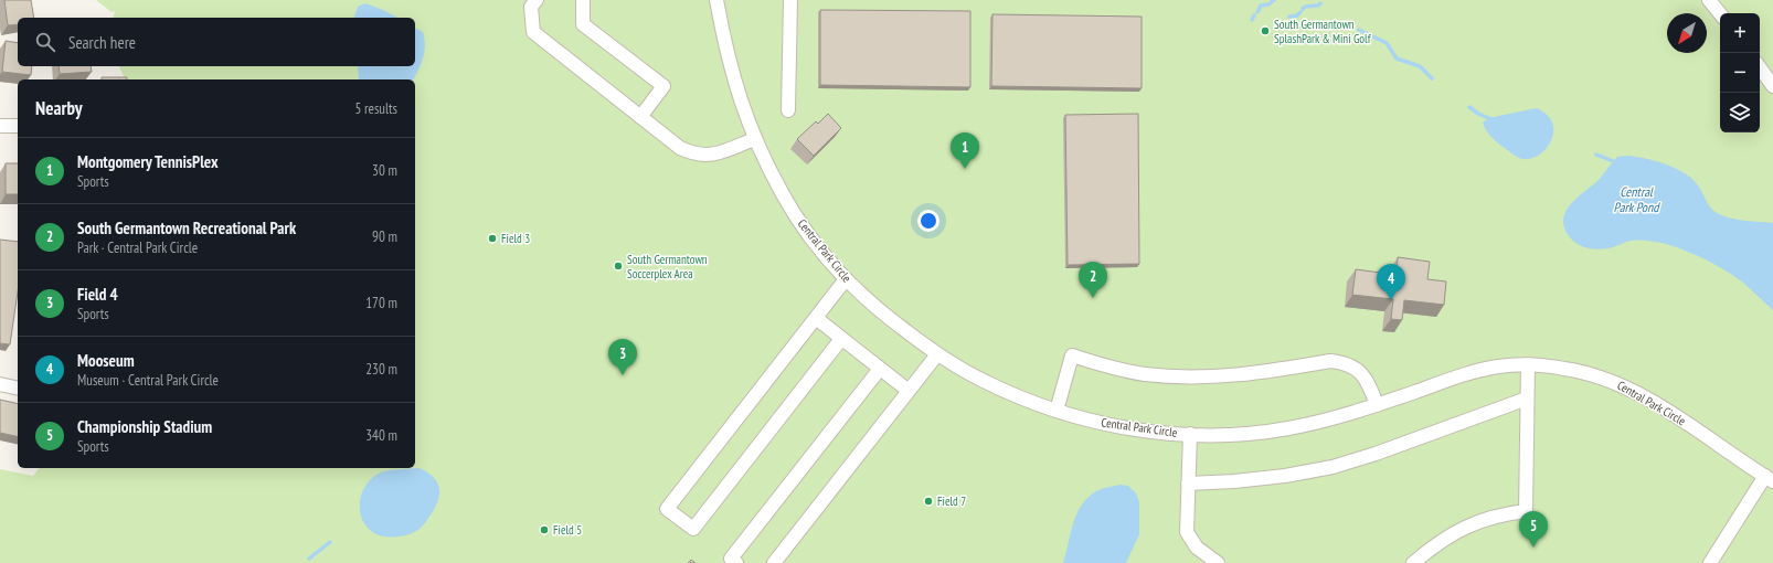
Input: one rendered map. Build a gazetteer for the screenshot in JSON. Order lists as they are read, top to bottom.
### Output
{
  "streets": {
    "street": ["Central Park Circle"]
  },
  "water": ["Central Park Pond"],
  "places": [
    "South Germantown SplashPark & Mini Golf",
    "Field 3",
    "South Germantown Soccerplex Area",
    "Field 7",
    "Field 5"
  ],
  "north": "bottom left",
  "page": {
    "map_buttons": ["+", "−"],
    "search": "Search here",
    "heading": ["Nearby", "5 results"],
    "pins": [
      "1",
      "2",
      "4",
      "3",
      "5"
    ],
    "list": [
      {
        "mark": "1",
        "name": "Montgomery TennisPlex",
        "note": "Sports",
        "value": "30 m"
      },
      {
        "mark": "2",
        "name": "South Germantown Recreational Park",
        "note": "Park · Central Park Circle",
        "value": "90 m"
      },
      {
        "mark": "3",
        "name": "Field 4",
        "note": "Sports",
        "value": "170 m"
      },
      {
        "mark": "4",
        "name": "Mooseum",
        "note": "Museum · Central Park Circle",
        "value": "230 m"
      },
      {
        "mark": "5",
        "name": "Championship Stadium",
        "note": "Sports",
        "value": "340 m"
      }
    ]
  }
}
